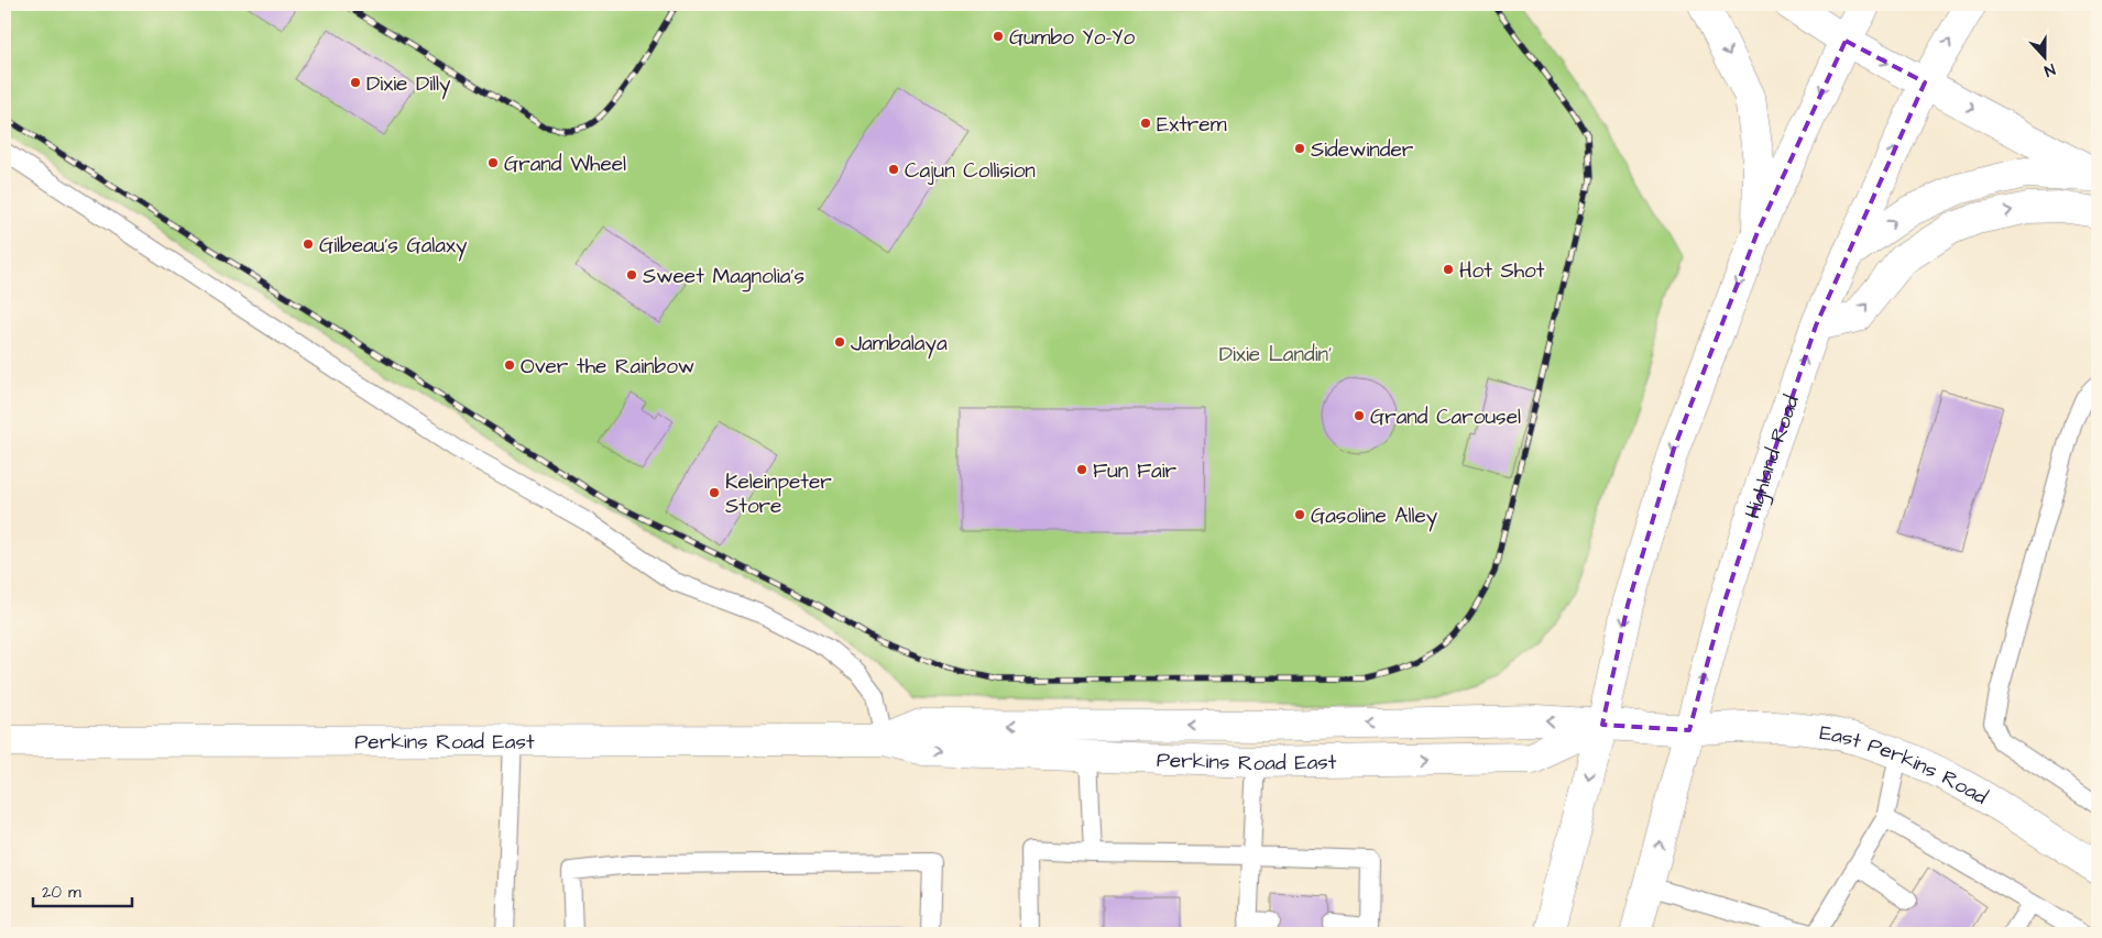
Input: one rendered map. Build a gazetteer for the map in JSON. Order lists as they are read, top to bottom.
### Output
{
  "streets": {
    "main road": ["Highland Road", "Perkins Road East", "East Perkins Road"]
  },
  "crossings": [
    ["Highland Road", "Perkins Road East"],
    ["Highland Road", "East Perkins Road"],
    ["Perkins Road East", "East Perkins Road"]
  ],
  "parks": ["Dixie Landin'"],
  "places": [
    "Gumbo Yo-Yo",
    "Dixie Dilly",
    "Extrem",
    "Sidewinder",
    "Grand Wheel",
    "Cajun Collision",
    "Gilbeau's Galaxy",
    "Hot Shot",
    "Sweet Magnolia's",
    "Jambalaya",
    "Over the Rainbow",
    "Grand Carousel",
    "Fun Fair",
    "Keleinpeter Store",
    "Gasoline Alley"
  ],
  "scale_bar": "20 m",
  "north": "bottom"
}
